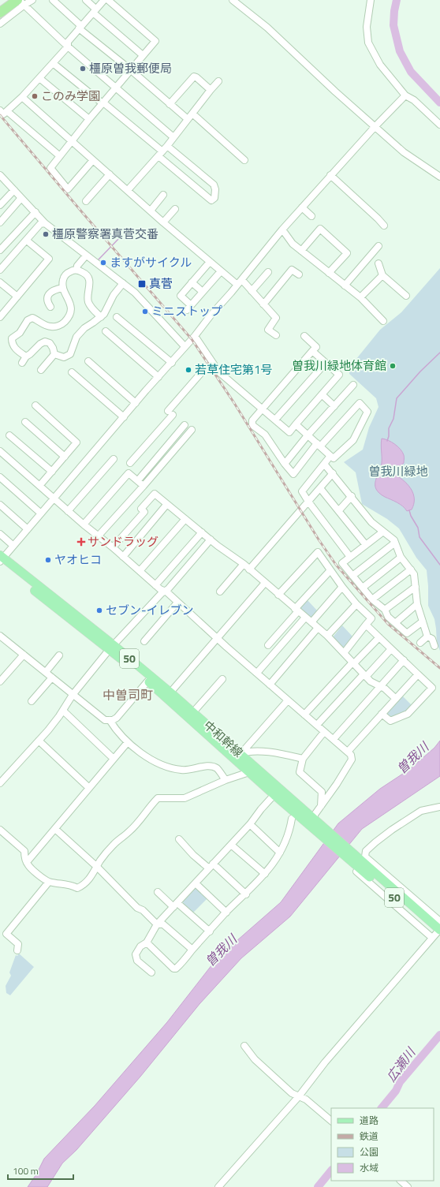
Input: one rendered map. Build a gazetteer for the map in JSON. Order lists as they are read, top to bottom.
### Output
{
  "streets": {
    "main road": ["50", "中和幹線"]
  },
  "districts": ["中曽司町"],
  "water": ["曽我川", "広瀬川"],
  "parks": ["曽我川緑地"],
  "places": {
    "other": [
      "橿原曽我郵便局",
      "このみ学園",
      "橿原警察署真菅交番",
      "ますがサイクル",
      "ミニストップ",
      "曽我川緑地体育館",
      "若草住宅第1号",
      "ヤオヒコ",
      "セブン-イレブン"
    ],
    "transit": ["真菅"],
    "health": ["サンドラッグ"]
  },
  "legend": [
    "道路",
    "鉄道",
    "公園",
    "水域"
  ],
  "scale_bar": "100 m"
}
